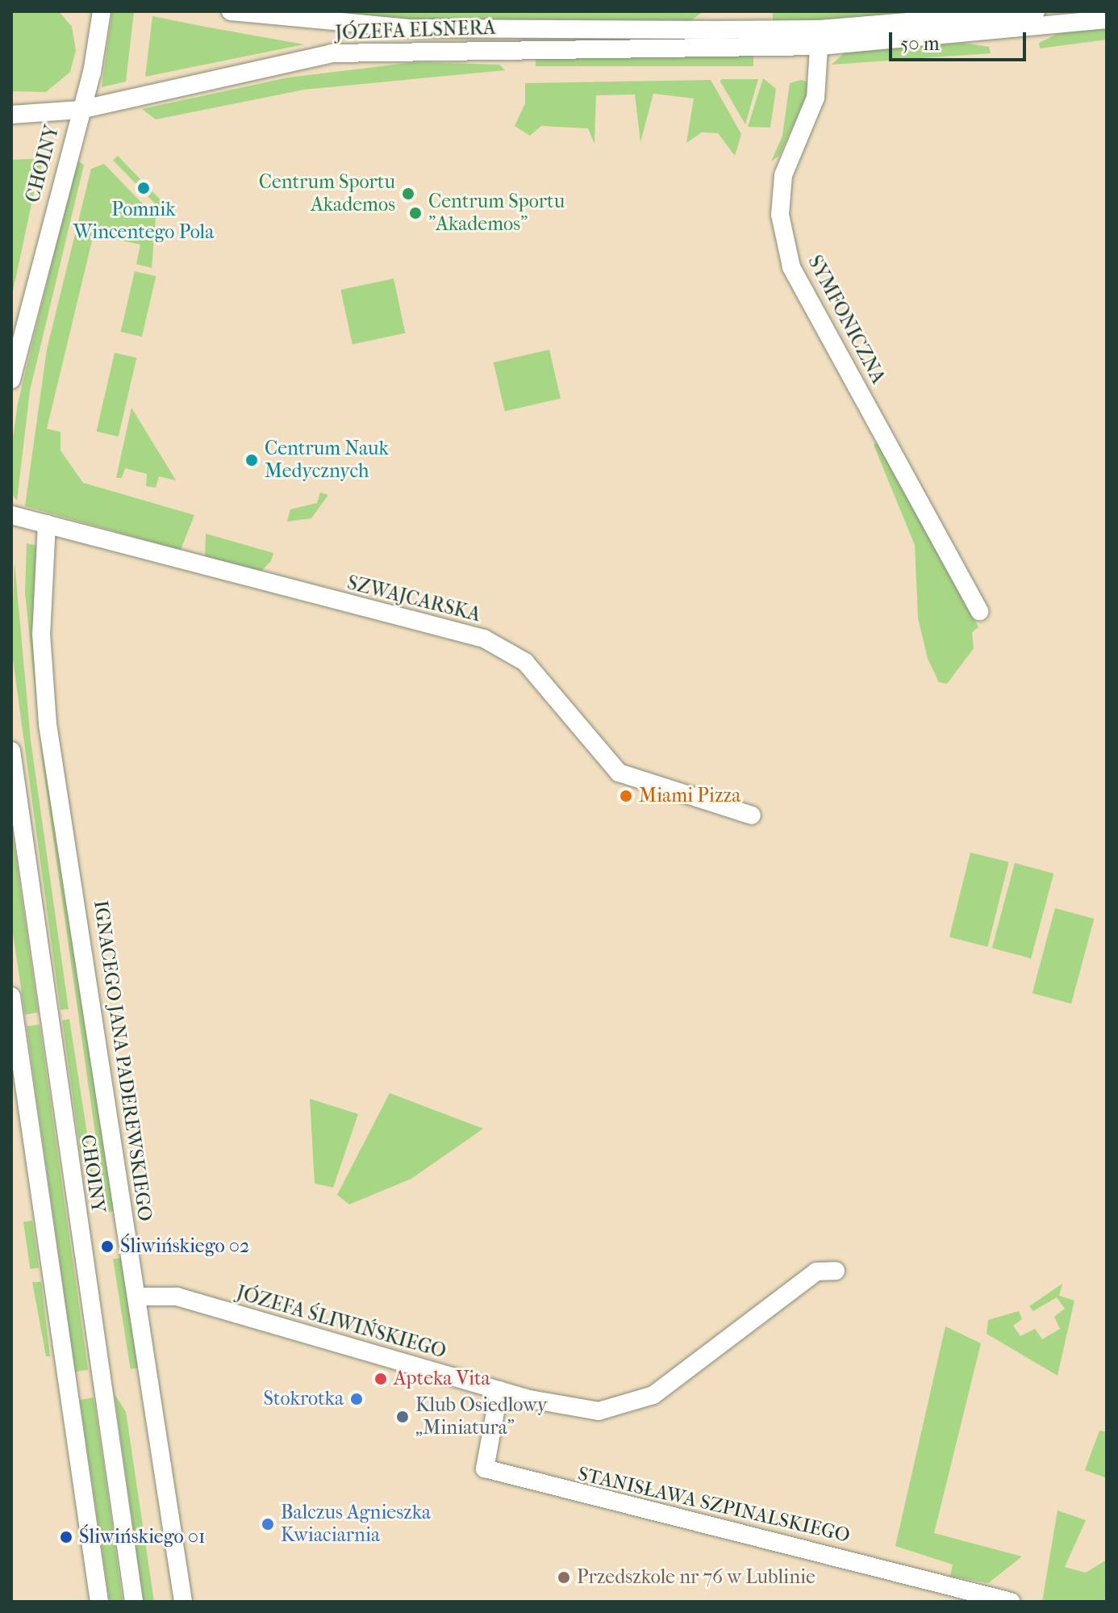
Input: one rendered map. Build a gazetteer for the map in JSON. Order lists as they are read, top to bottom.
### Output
{
  "streets": {
    "street": [
      "JÓZEFA ELSNERA",
      "CHOINY",
      "SYMFONICZNA",
      "SZWAJCARSKA",
      "IGNACEGO JANA PADEREWSKIEGO",
      "JÓZEFA ŚLIWIŃSKIEGO",
      "STANISŁAWA SZPINALSKIEGO"
    ]
  },
  "crossings": [
    ["JÓZEFA ELSNERA", "CHOINY"],
    ["JÓZEFA ELSNERA", "SYMFONICZNA"],
    ["SZWAJCARSKA", "IGNACEGO JANA PADEREWSKIEGO"],
    ["IGNACEGO JANA PADEREWSKIEGO", "JÓZEFA ŚLIWIŃSKIEGO"],
    ["JÓZEFA ŚLIWIŃSKIEGO", "STANISŁAWA SZPINALSKIEGO"]
  ],
  "places": [
    "Pomnik Wincentego Pola",
    "Centrum Sportu Akademos",
    "Centrum Sportu \"Akademos\"",
    "Centrum Nauk Medycznych",
    "Miami Pizza",
    "Śliwińskiego 02",
    "Apteka Vita",
    "Stokrotka",
    "Klub Osiedlowy „Miniatura”",
    "Balczus Agnieszka Kwiaciarnia",
    "Śliwińskiego 01",
    "Przedszkole nr 76 w Lublinie"
  ],
  "scale_bar": "50 m"
}
